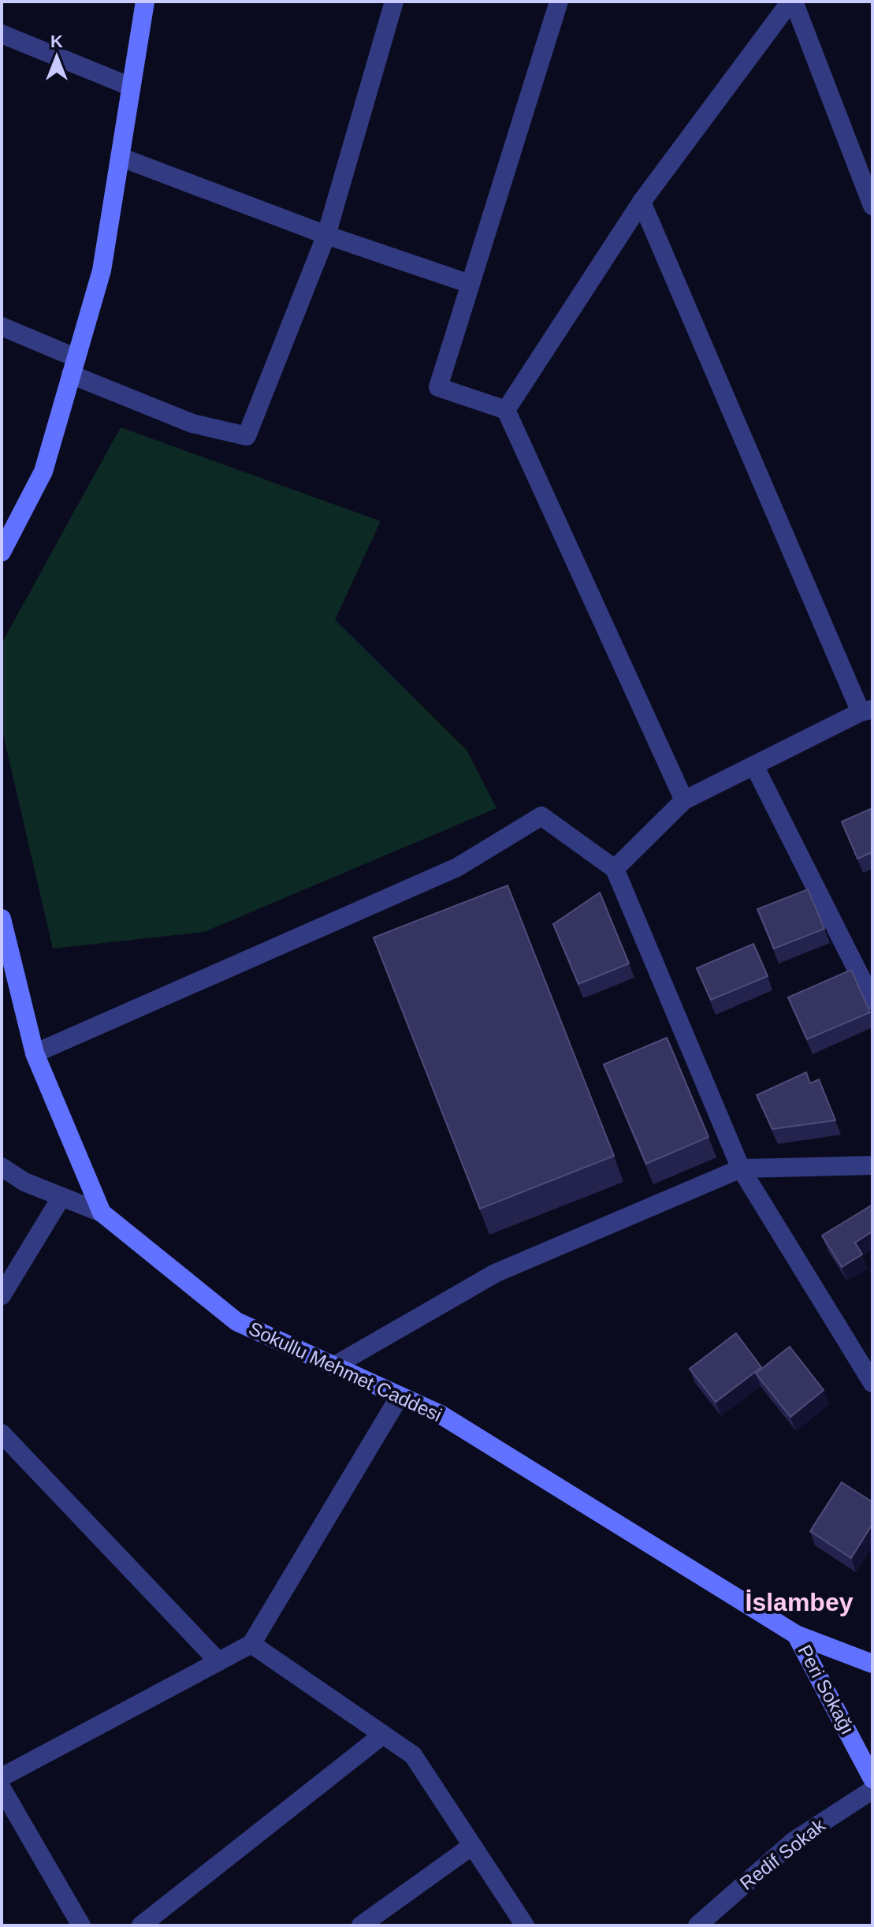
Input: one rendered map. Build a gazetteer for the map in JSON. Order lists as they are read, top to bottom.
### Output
{
  "streets": {
    "street": ["Sokullu Mehmet Caddesi", "Peri Sokağı", "Redif Sokak"]
  },
  "crossings": [
    ["Sokullu Mehmet Caddesi", "Peri Sokağı"]
  ],
  "districts": ["İslambey"],
  "north": "top"
}
